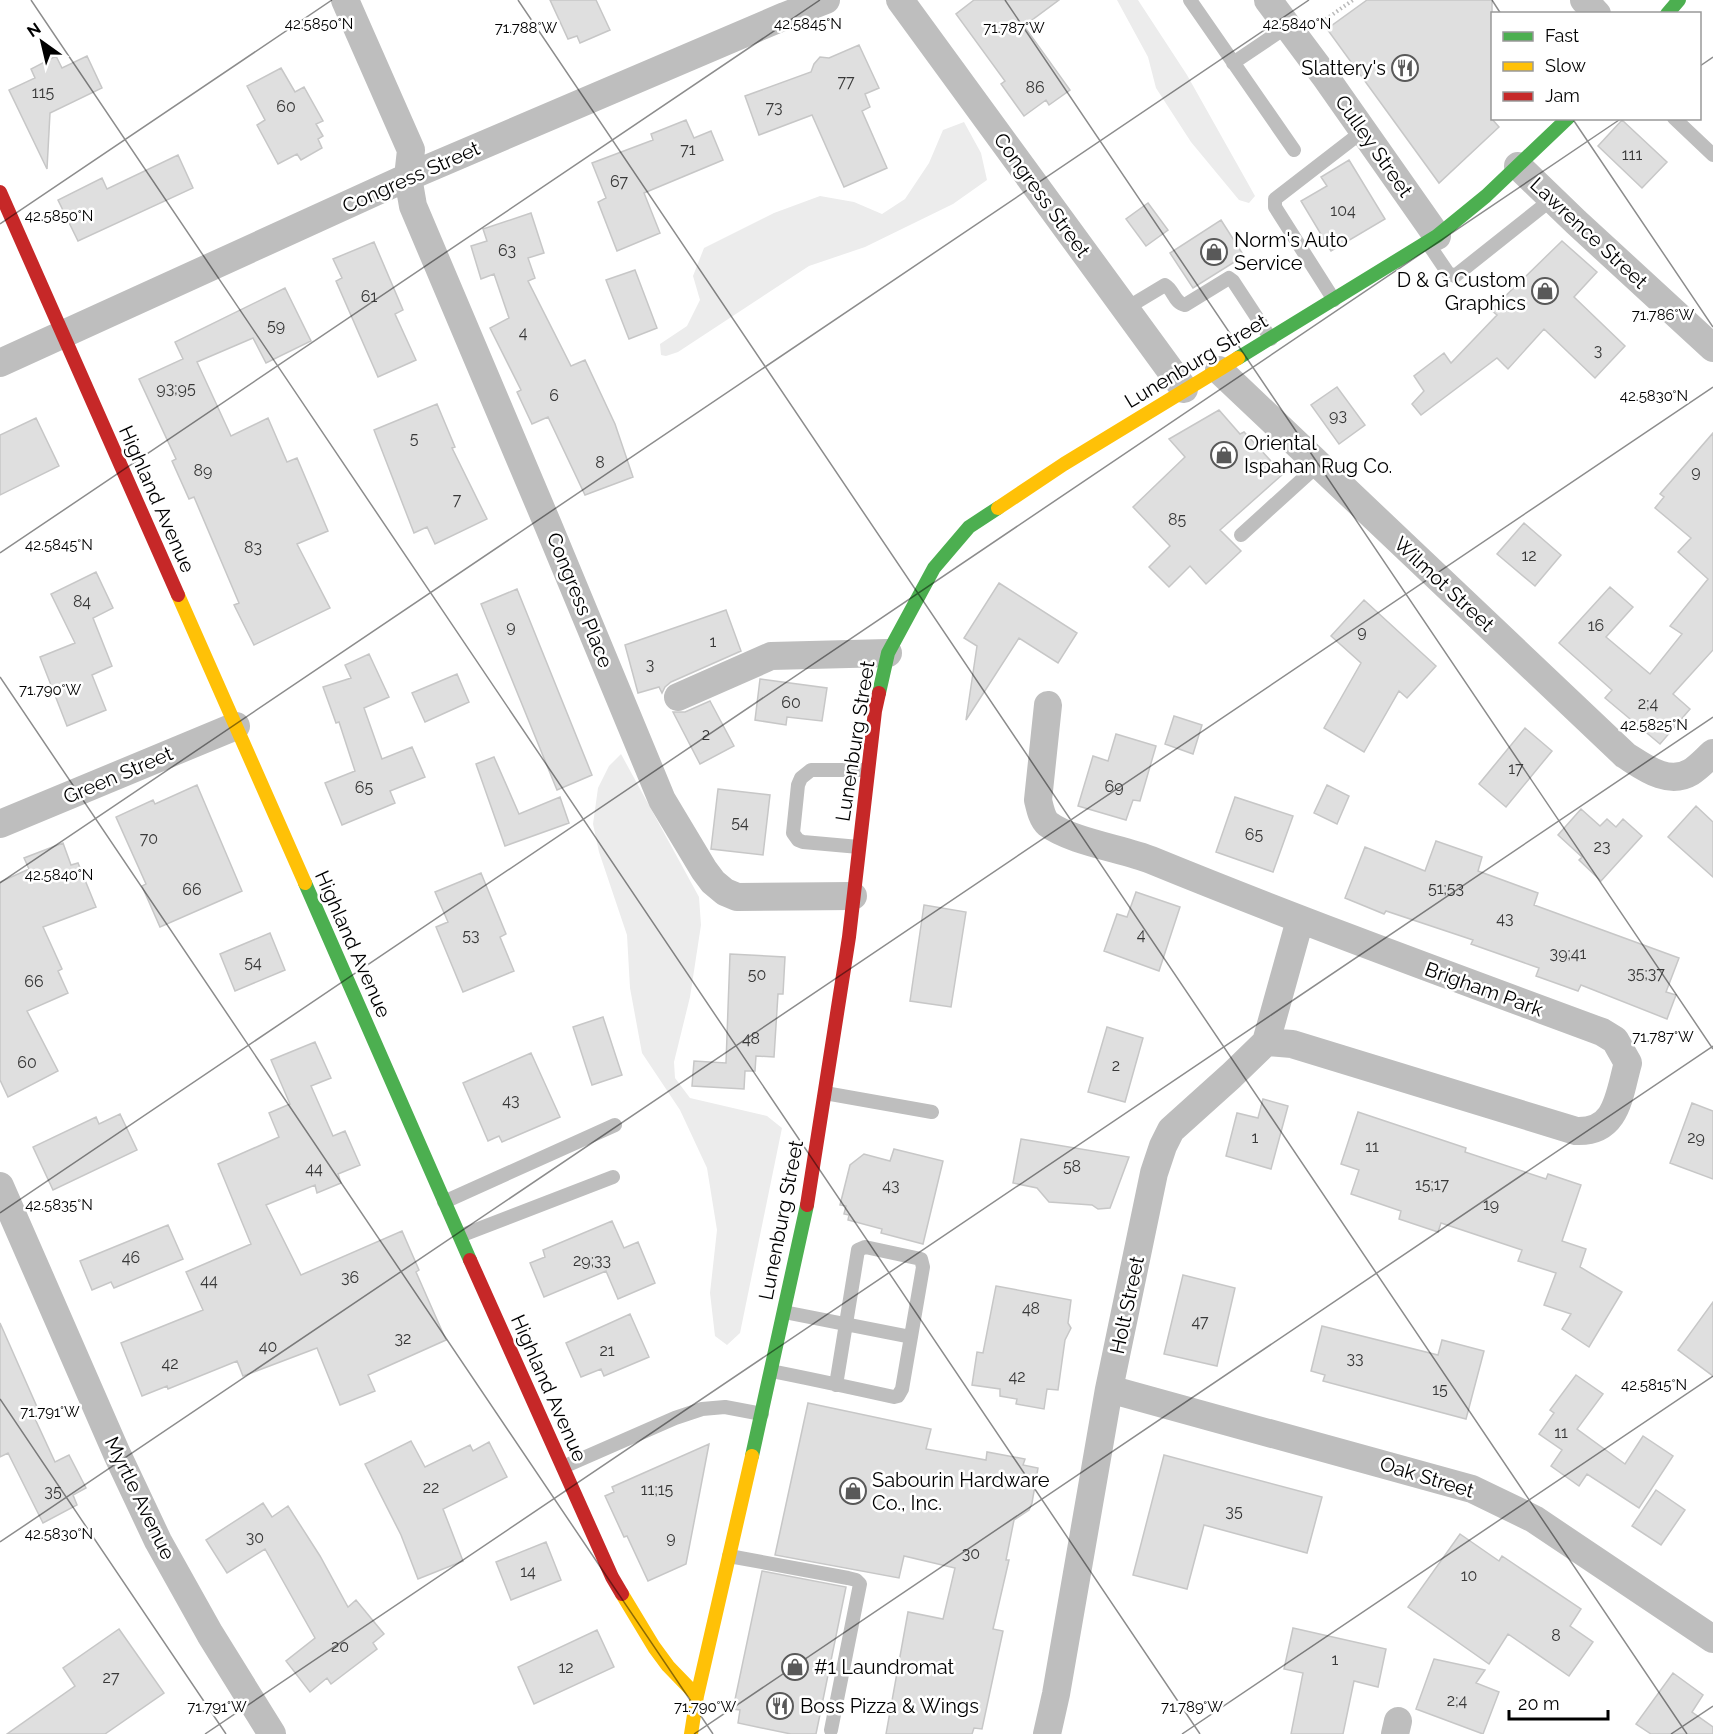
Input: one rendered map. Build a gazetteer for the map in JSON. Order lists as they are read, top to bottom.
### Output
{
  "streets": {
    "main road": ["Lunenburg Street", "Highland Avenue"],
    "street": [
      "Culley Street",
      "Congress Street",
      "Lawrence Street",
      "Wilmot Street",
      "Congress Place",
      "Green Street",
      "Brigham Park",
      "Holt Street",
      "Oak Street",
      "Myrtle Avenue"
    ]
  },
  "crossings": [
    ["Culley Street", "Lunenburg Street"],
    ["Congress Street", "Lunenburg Street"],
    ["Congress Street", "Highland Avenue"],
    ["Congress Street", "Congress Place"],
    ["Lawrence Street", "Lunenburg Street"],
    ["Lunenburg Street", "Highland Avenue"],
    ["Lunenburg Street", "Wilmot Street"],
    ["Lunenburg Street", "Congress Place"],
    ["Highland Avenue", "Green Street"],
    ["Brigham Park", "Holt Street"],
    ["Holt Street", "Oak Street"]
  ],
  "places": {
    "restaurant": ["Slattery's", "Boss Pizza & Wings"],
    "shop": [
      "Norm's Auto Service",
      "D & G Custom Graphics",
      "Oriental Ispahan Rug Co.",
      "Sabourin Hardware Co., Inc.",
      "#1 Laundromat"
    ]
  },
  "house_numbers": [
    "77",
    "86",
    "115",
    "60",
    "73",
    "71",
    "111",
    "67",
    "104",
    "63",
    "61",
    "59",
    "4",
    "3",
    "93;95",
    "6",
    "93",
    "5",
    "8",
    "89",
    "9",
    "7",
    "85",
    "83",
    "12",
    "84",
    "16",
    "9",
    "9",
    "1",
    "3",
    "60",
    "2;4",
    "2",
    "17",
    "69",
    "65",
    "54",
    "65",
    "70",
    "23",
    "51;53",
    "66",
    "43",
    "4",
    "53",
    "39;41",
    "54",
    "35;37",
    "50",
    "66",
    "48",
    "60",
    "2",
    "43",
    "1",
    "29",
    "11",
    "58",
    "44",
    "15;17",
    "43",
    "19",
    "46",
    "29;33",
    "36",
    "44",
    "48",
    "47",
    "32",
    "40",
    "21",
    "33",
    "42",
    "42",
    "15",
    "11",
    "22",
    "11;15",
    "35",
    "35",
    "30",
    "9",
    "30",
    "14",
    "10",
    "8",
    "20",
    "1",
    "12",
    "27",
    "2;4"
  ],
  "legend": ["Fast", "Slow", "Jam"],
  "scale_bar": "20 m",
  "north": "top left",
  "coordinates": [
    "42.5850°N",
    "42.5845°N",
    "42.5840°N",
    "71.788°W",
    "71.787°W",
    "71.786°W",
    "42.5830°N",
    "71.790°W",
    "42.5825°N",
    "42.5835°N",
    "42.5815°N",
    "71.791°W",
    "71.789°W"
  ]
}
